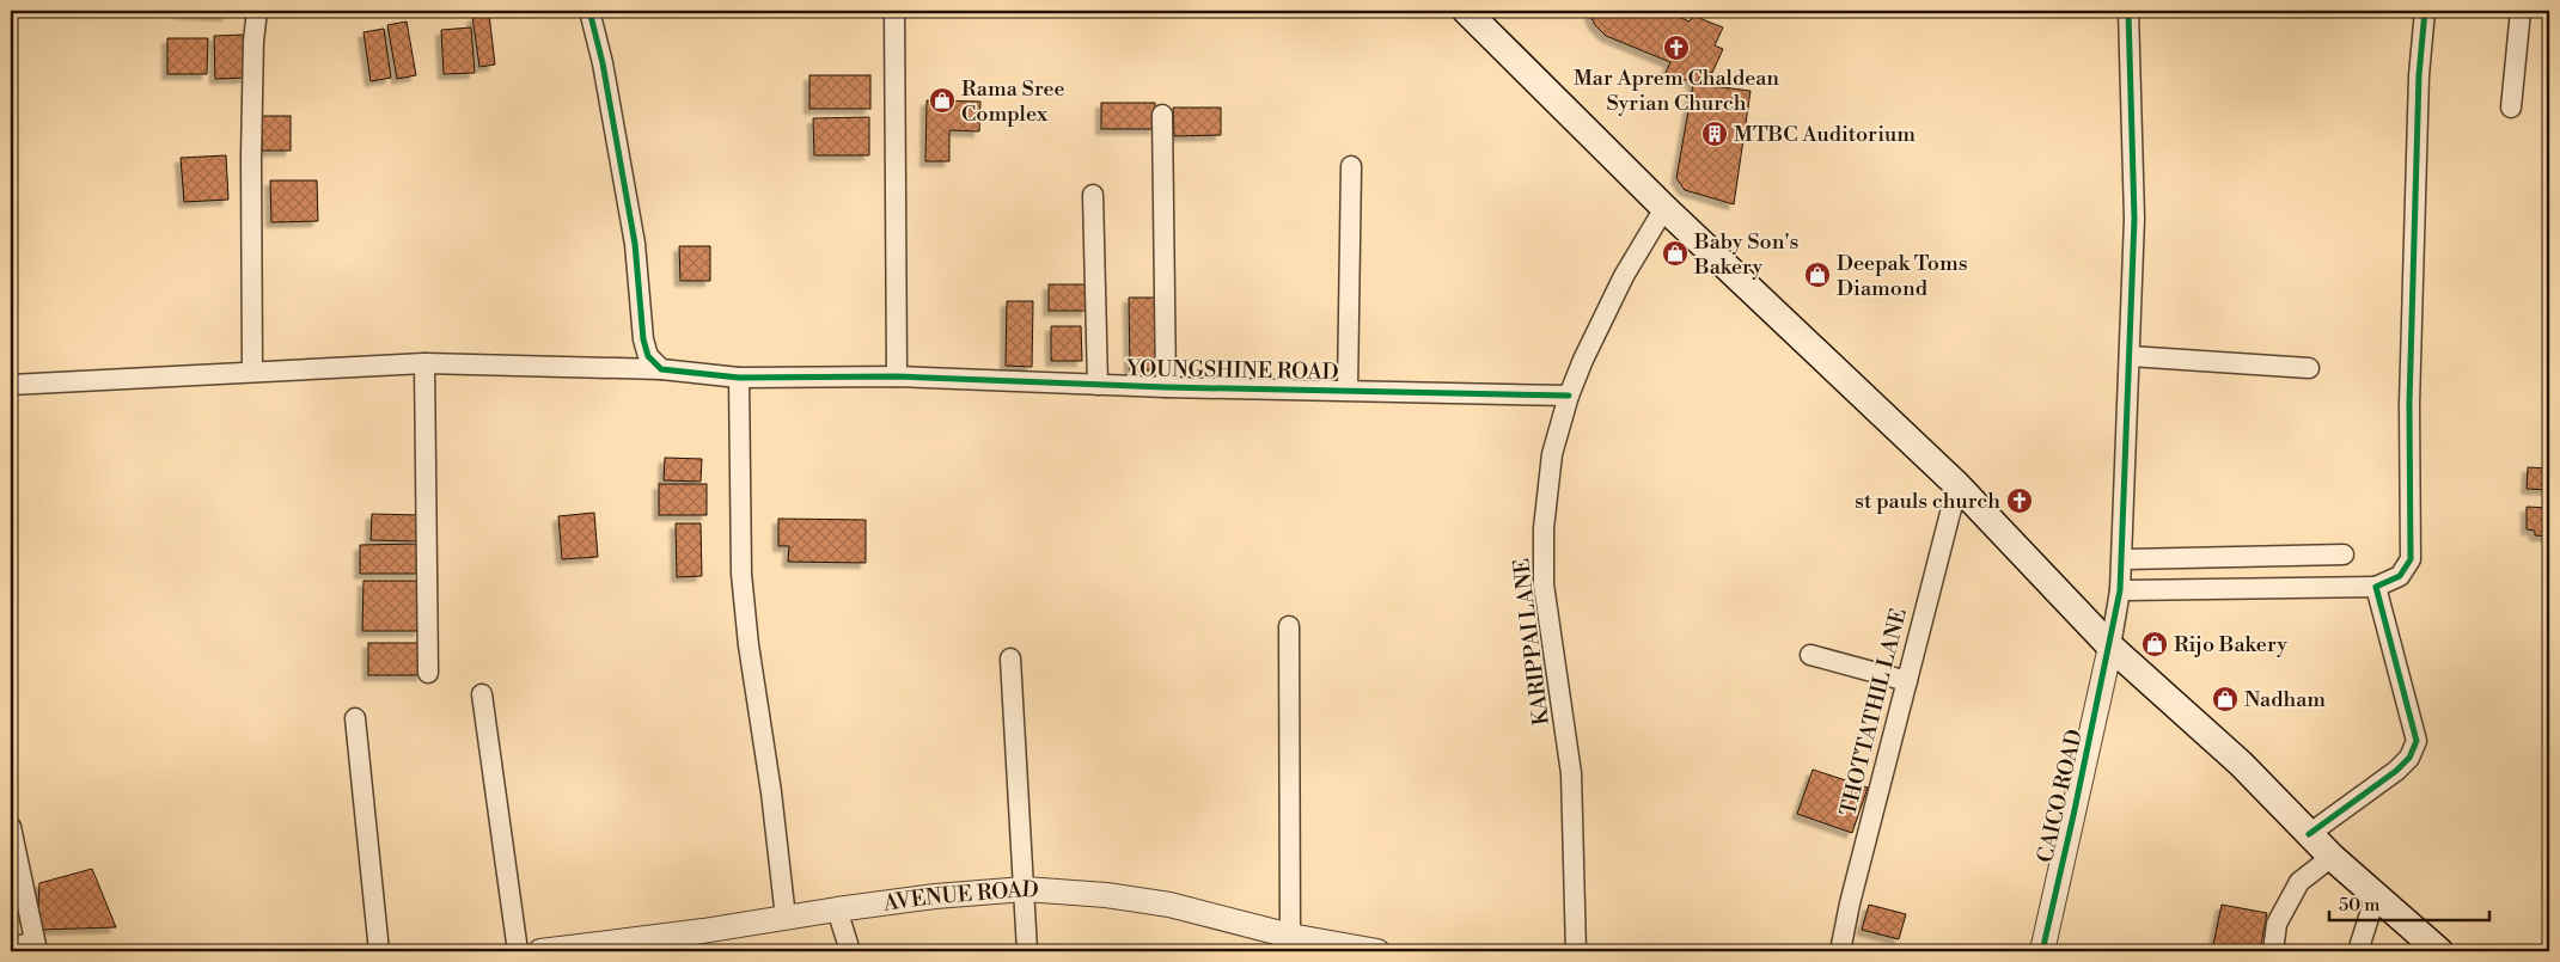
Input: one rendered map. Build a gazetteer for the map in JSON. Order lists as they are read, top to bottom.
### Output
{
  "streets": {
    "street": [
      "YOUNGSHINE ROAD",
      "KARIPPAI LANE",
      "THOTTATHIL LANE",
      "CAICO ROAD",
      "AVENUE ROAD"
    ]
  },
  "crossings": [
    ["YOUNGSHINE ROAD", "KARIPPAI LANE"]
  ],
  "places": {
    "church": ["Mar Aprem Chaldean Syrian Church", "st pauls church"],
    "shop": [
      "Rama Sree Complex",
      "Baby Son's Bakery",
      "Deepak Toms Diamond",
      "Rijo Bakery",
      "Nadham"
    ],
    "building": ["MTBC Auditorium"]
  },
  "scale_bar": "50 m"
}
